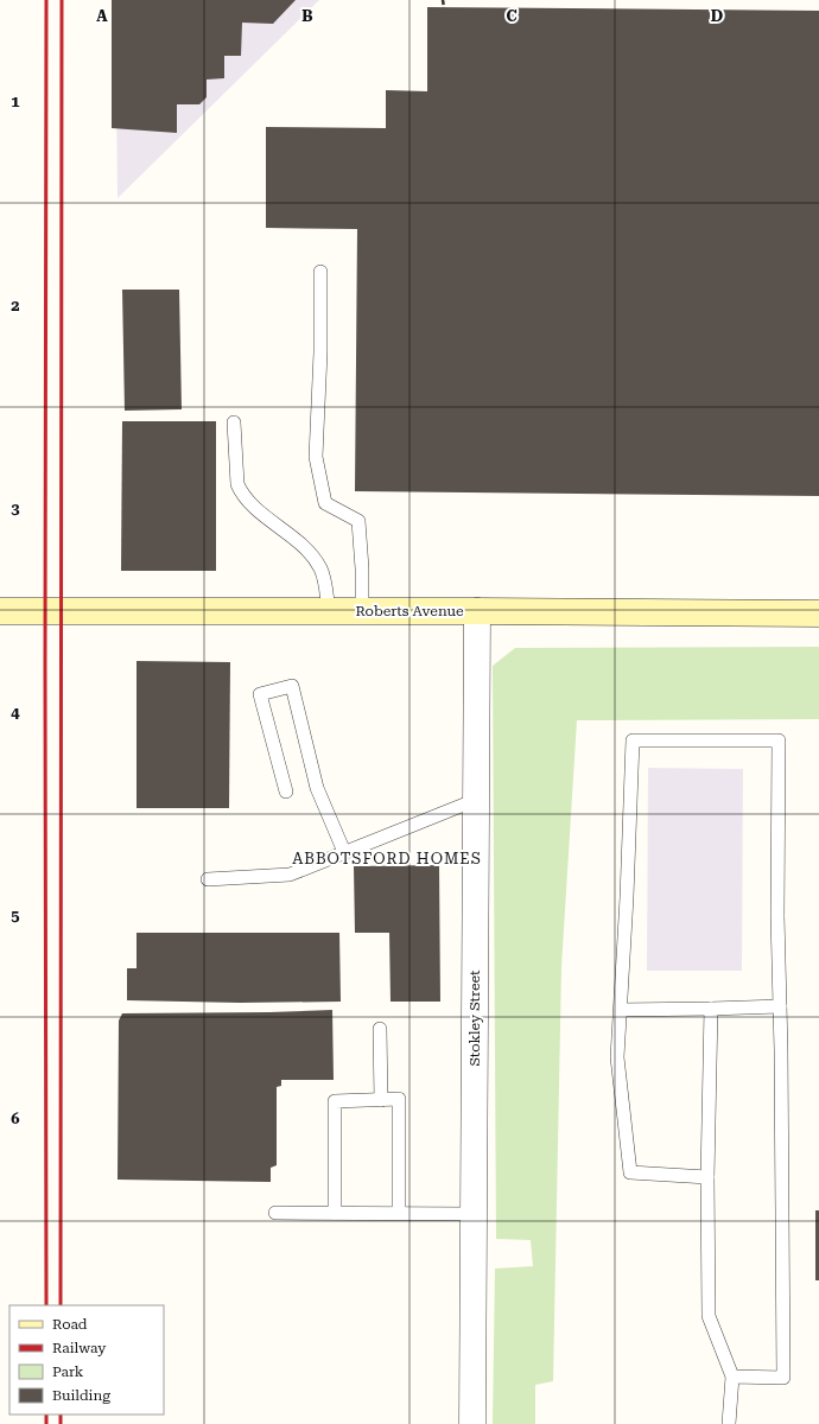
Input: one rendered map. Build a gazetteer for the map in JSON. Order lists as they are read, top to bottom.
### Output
{
  "streets": {
    "main road": ["Roberts Avenue"],
    "street": ["Stokley Street"]
  },
  "crossings": [
    ["Roberts Avenue", "Stokley Street"]
  ],
  "districts": ["ABBOTSFORD HOMES"],
  "legend": [
    "Road",
    "Railway",
    "Park",
    "Building"
  ],
  "grid": {
    "columns": [
      "A",
      "B",
      "C",
      "D"
    ],
    "rows": [
      "1",
      "2",
      "3",
      "4",
      "5",
      "6"
    ]
  }
}
